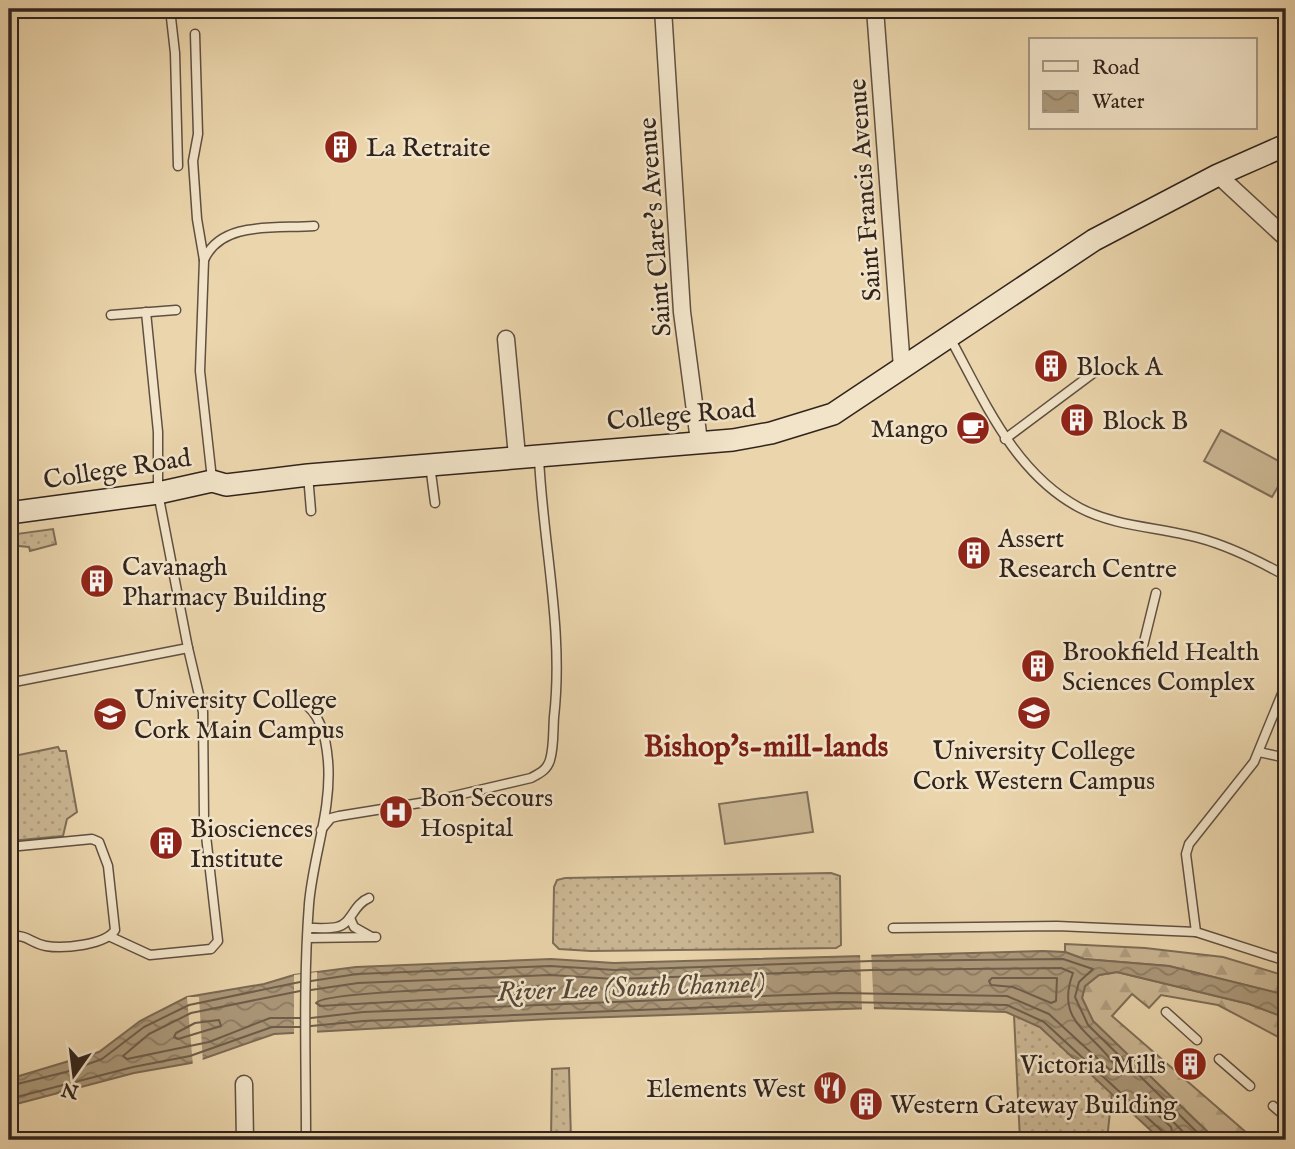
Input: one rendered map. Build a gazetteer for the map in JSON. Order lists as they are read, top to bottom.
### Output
{
  "streets": {
    "street": ["Saint Francis Avenue", "Saint Clare's Avenue", "College Road"]
  },
  "crossings": [
    ["Saint Francis Avenue", "College Road"],
    ["Saint Clare's Avenue", "College Road"]
  ],
  "districts": ["Bishop's-mill-lands"],
  "water": ["River Lee (South Channel)"],
  "places": {
    "building": [
      "La Retraite",
      "Block A",
      "Block B",
      "Assert Research Centre",
      "Cavanagh Pharmacy Building",
      "Brookfield Health Sciences Complex",
      "Biosciences Institute",
      "Victoria Mills",
      "Western Gateway Building"
    ],
    "cafe": ["Mango"],
    "school or university": ["University College Cork Western Campus", "University College Cork Main Campus"],
    "hospital": ["Bon Secours Hospital"],
    "restaurant": ["Elements West"]
  },
  "legend": ["Road", "Water"],
  "north": "bottom"
}
